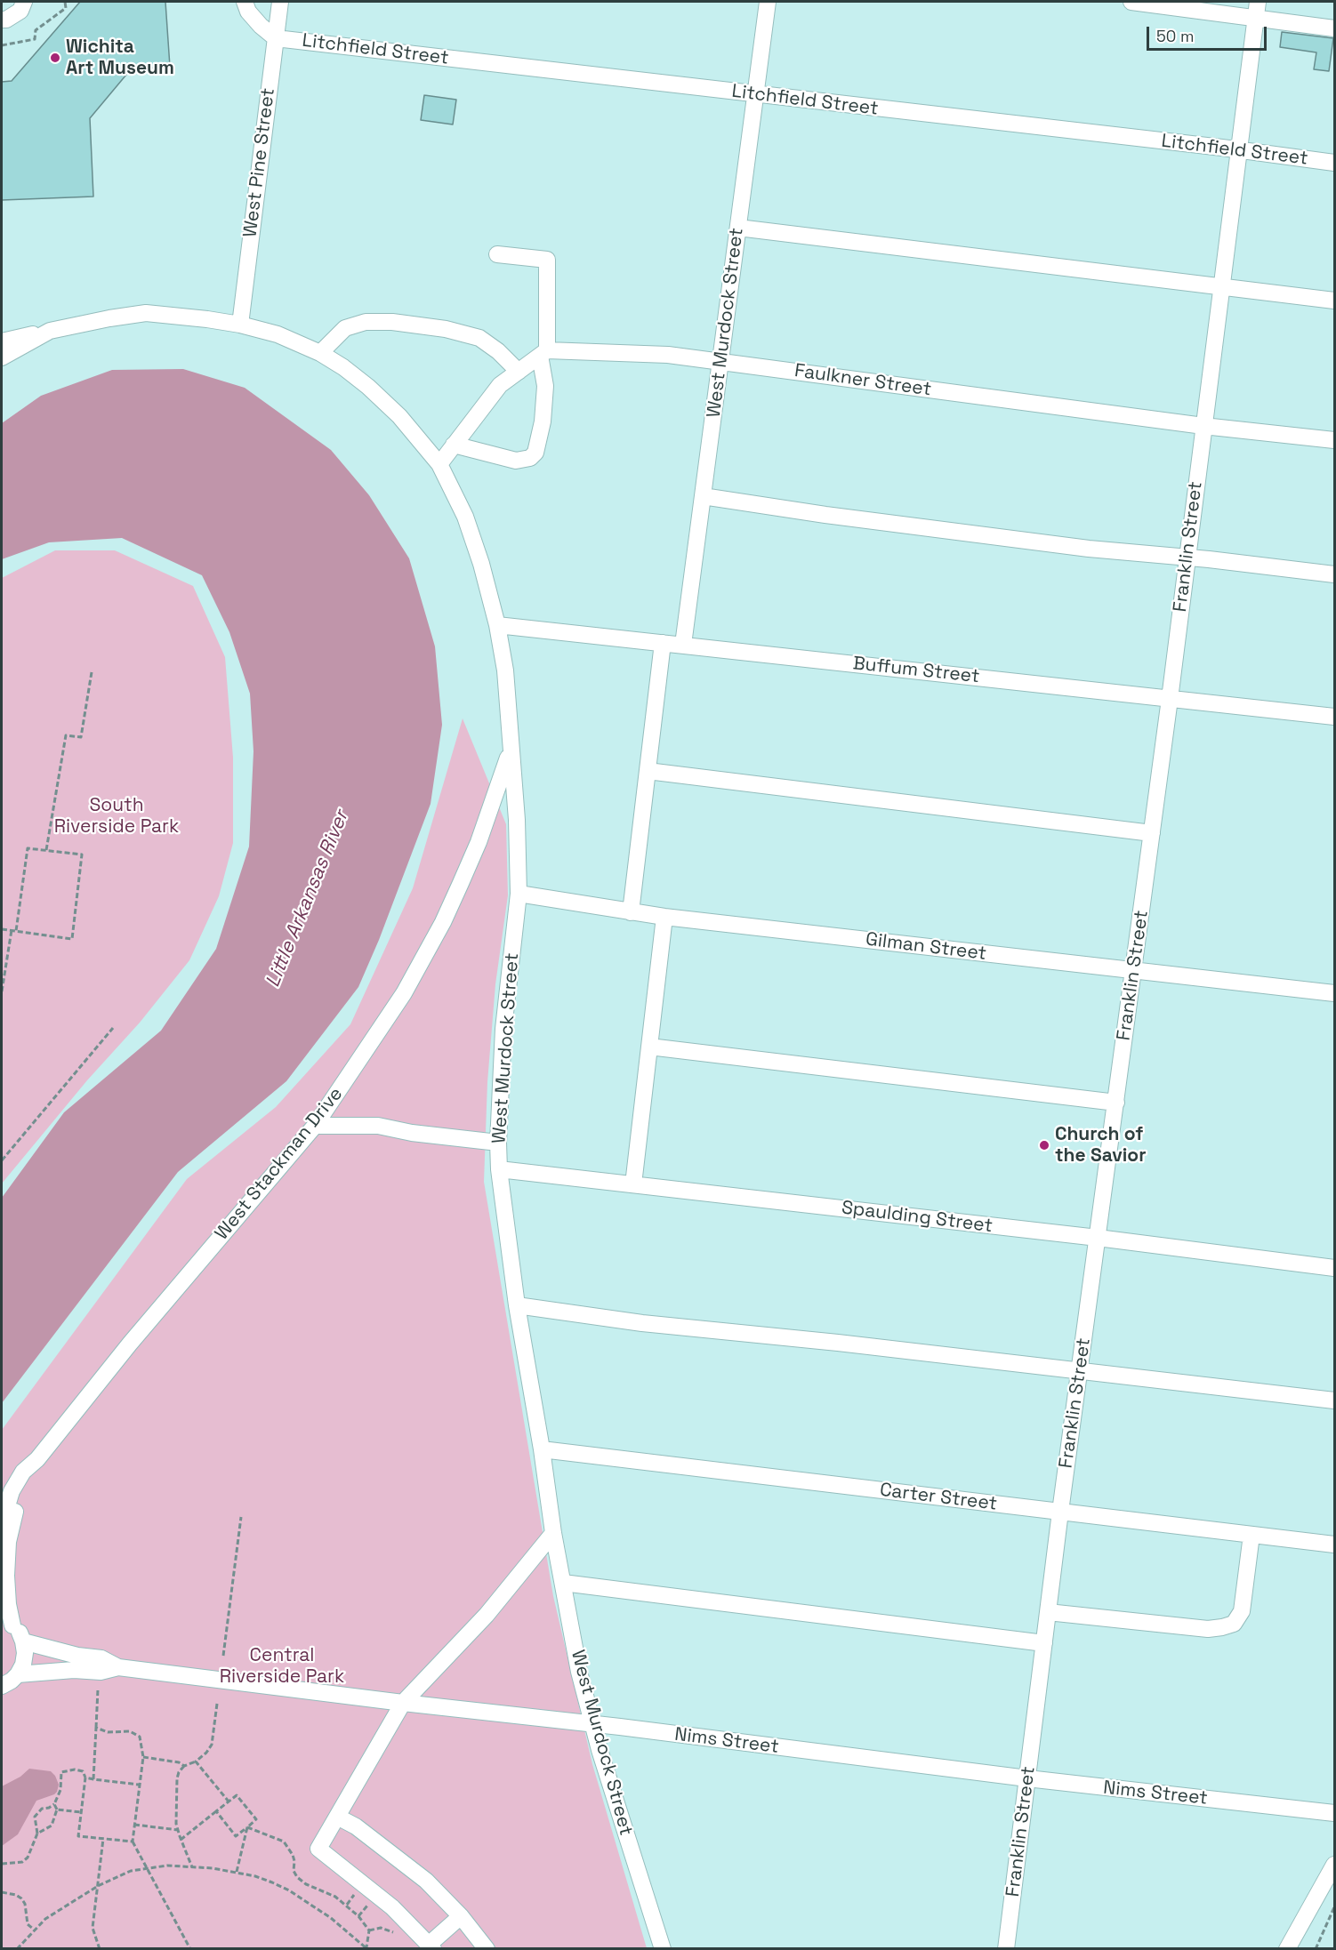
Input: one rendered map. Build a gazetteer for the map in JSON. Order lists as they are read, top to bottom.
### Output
{
  "streets": {
    "street": [
      "Litchfield Street",
      "West Pine Street",
      "West Murdock Street",
      "Faulkner Street",
      "Franklin Street",
      "Buffum Street",
      "Gilman Street",
      "West Stackman Drive",
      "Spaulding Street",
      "Carter Street",
      "Nims Street"
    ]
  },
  "crossings": [
    ["Litchfield Street", "West Pine Street"],
    ["Litchfield Street", "West Murdock Street"],
    ["Litchfield Street", "Franklin Street"],
    ["West Pine Street", "West Murdock Street"],
    ["West Murdock Street", "Faulkner Street"],
    ["West Murdock Street", "Buffum Street"],
    ["West Murdock Street", "Gilman Street"],
    ["West Murdock Street", "West Stackman Drive"],
    ["West Murdock Street", "Spaulding Street"],
    ["West Murdock Street", "Carter Street"],
    ["West Murdock Street", "Nims Street"],
    ["Faulkner Street", "Franklin Street"],
    ["Franklin Street", "Buffum Street"],
    ["Franklin Street", "Gilman Street"],
    ["Franklin Street", "Spaulding Street"],
    ["Franklin Street", "Carter Street"],
    ["Franklin Street", "Nims Street"]
  ],
  "water": ["Little Arkansas River"],
  "parks": ["South Riverside Park", "Central Riverside Park"],
  "places": ["Wichita Art Museum", "Church of the Savior"],
  "scale_bar": "50 m"
}
